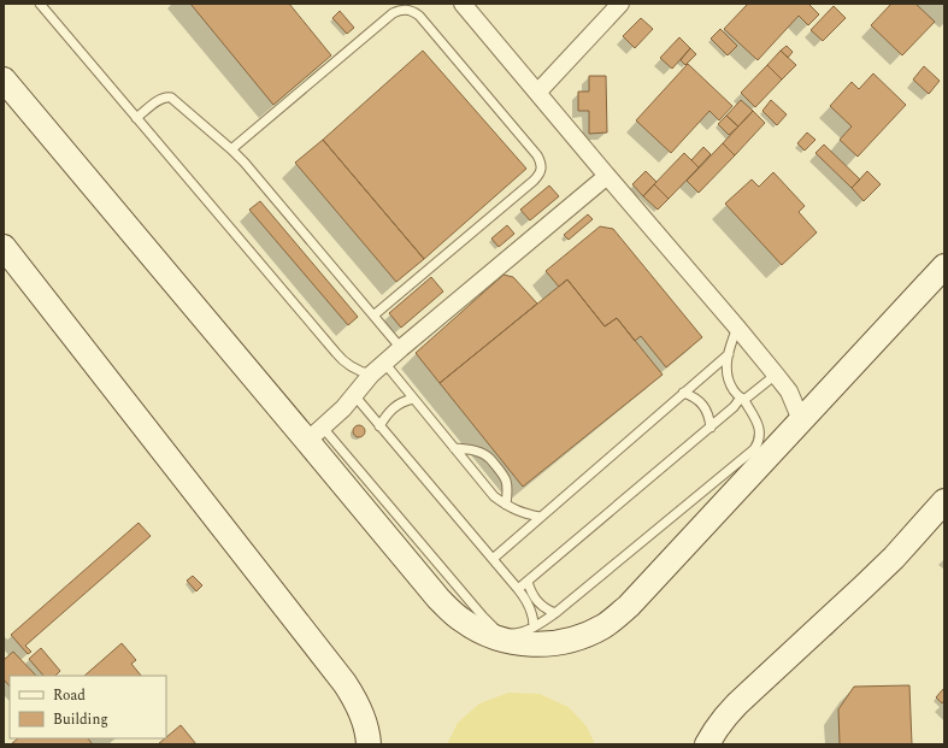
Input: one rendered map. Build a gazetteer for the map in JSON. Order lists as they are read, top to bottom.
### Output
{
  "legend": ["Road", "Building"]
}
